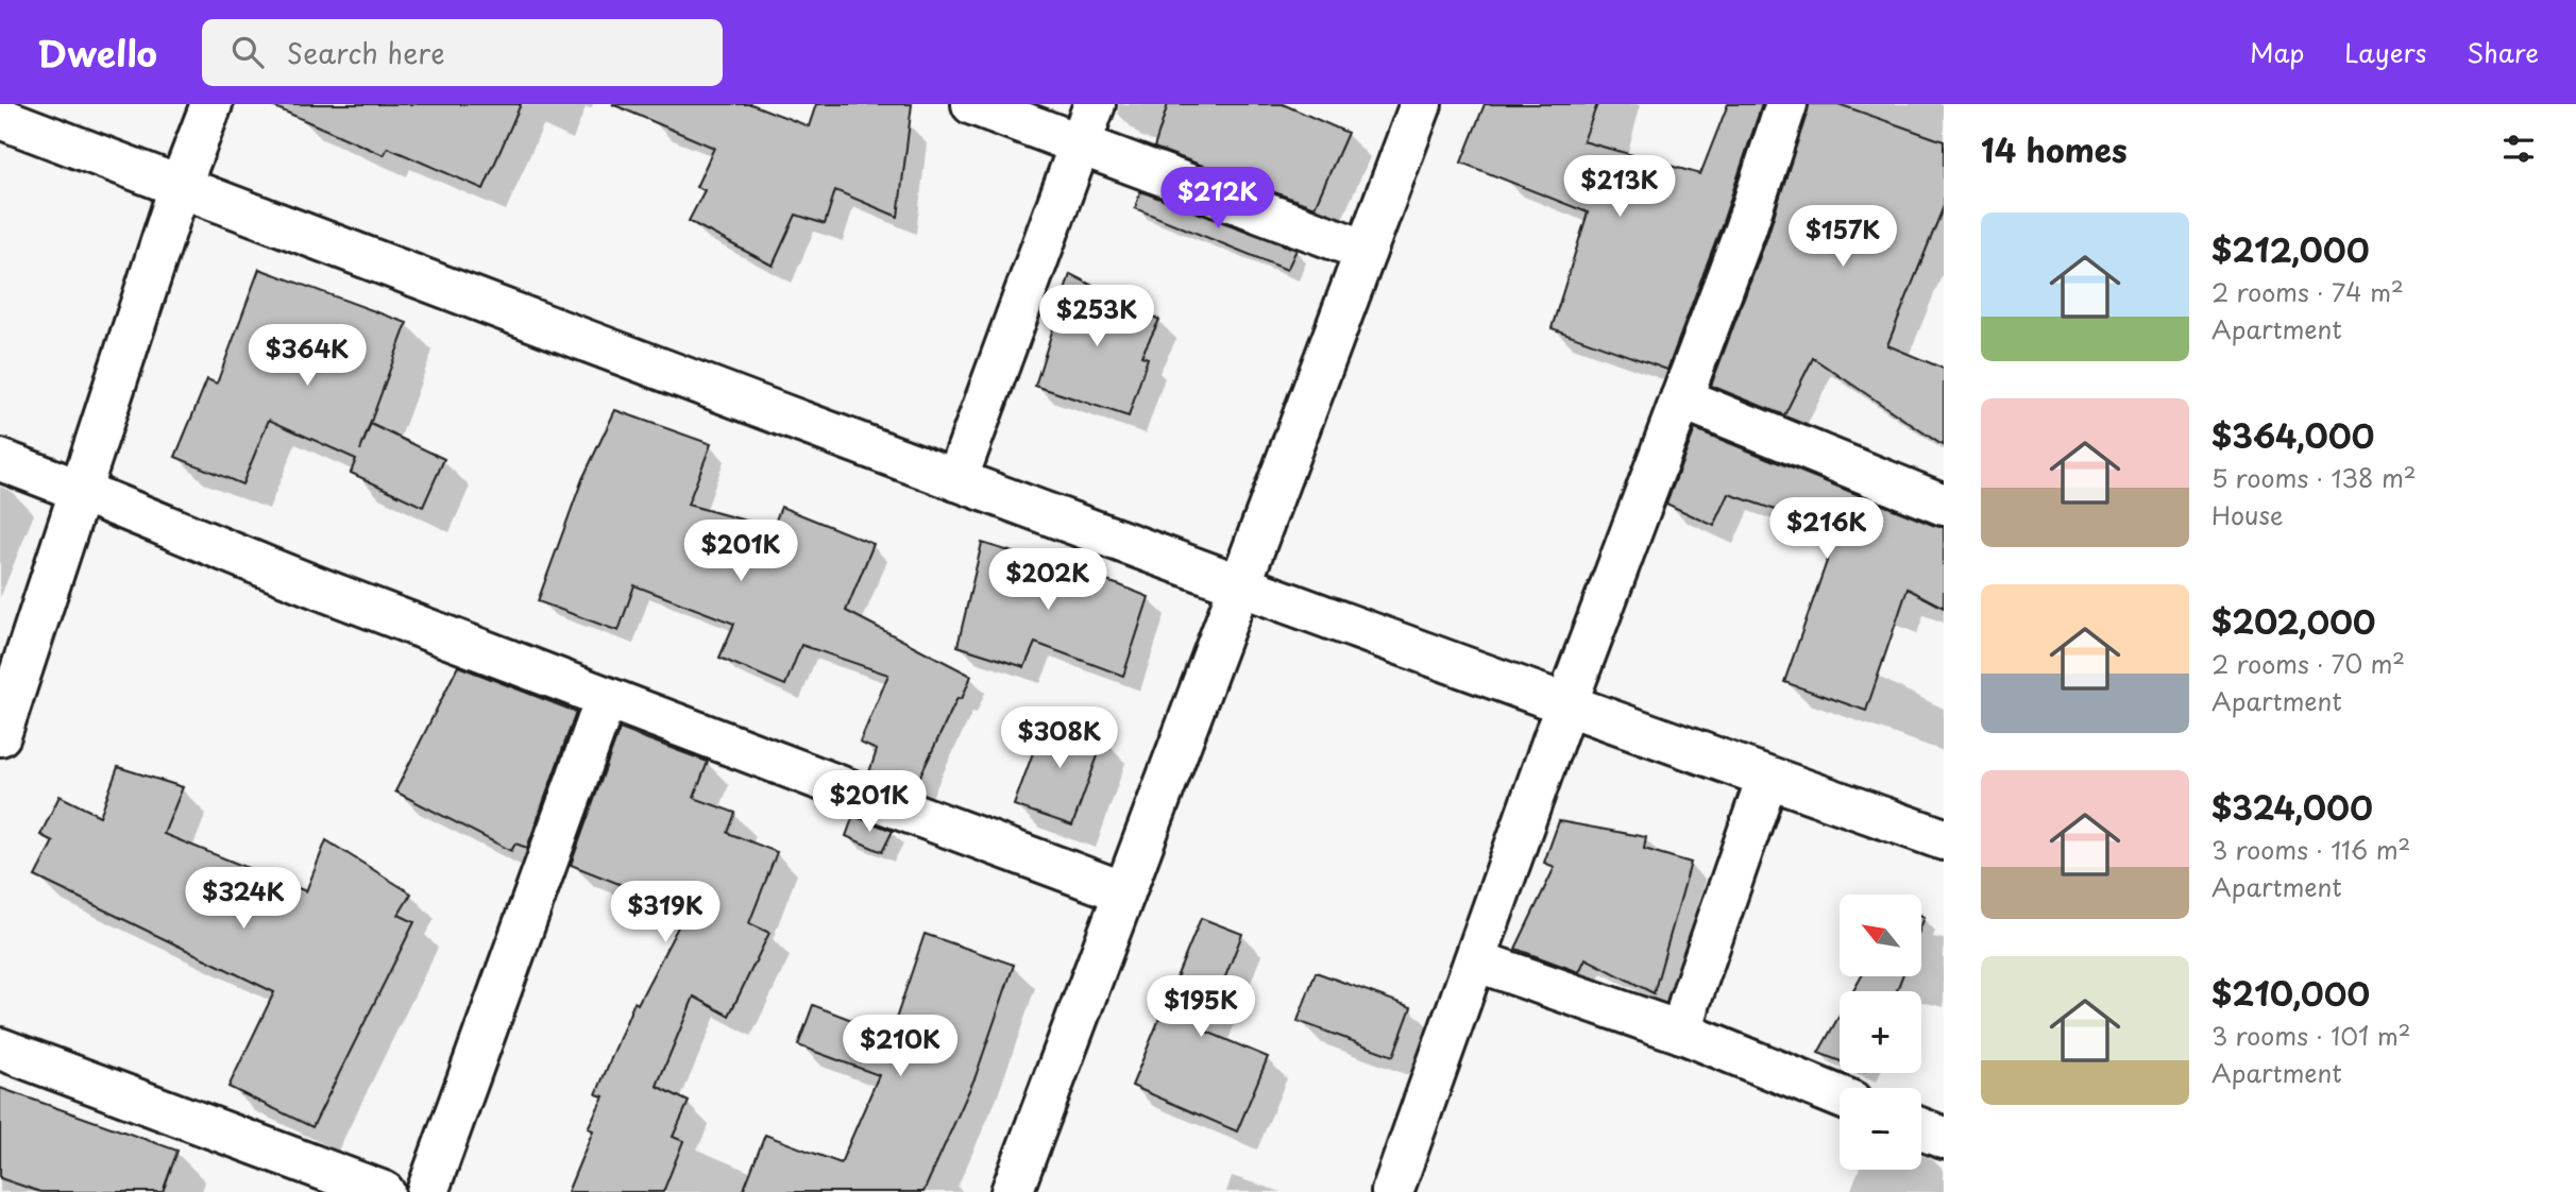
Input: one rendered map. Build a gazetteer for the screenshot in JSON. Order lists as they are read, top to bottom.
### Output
{
  "north": "top left",
  "page": {
    "header": "Dwello",
    "search": "Search here",
    "nav": ["Map", "Layers", "Share"],
    "heading": "14 homes",
    "price": [
      "$213K",
      "$212K",
      "$157K",
      "$253K",
      "$364K",
      "$216K",
      "$201K",
      "$202K",
      "$308K",
      "$201K",
      "$324K",
      "$319K",
      "$195K",
      "$210K"
    ],
    "list": [
      {
        "name": "$212,000",
        "note": "2 rooms · 74 m² · Apartment"
      },
      {
        "name": "$364,000",
        "note": "5 rooms · 138 m² · House"
      },
      {
        "name": "$202,000",
        "note": "2 rooms · 70 m² · Apartment"
      },
      {
        "name": "$324,000",
        "note": "3 rooms · 116 m² · Apartment"
      },
      {
        "name": "$210,000",
        "note": "3 rooms · 101 m² · Apartment"
      }
    ],
    "map_buttons": ["+", "−"]
  }
}
